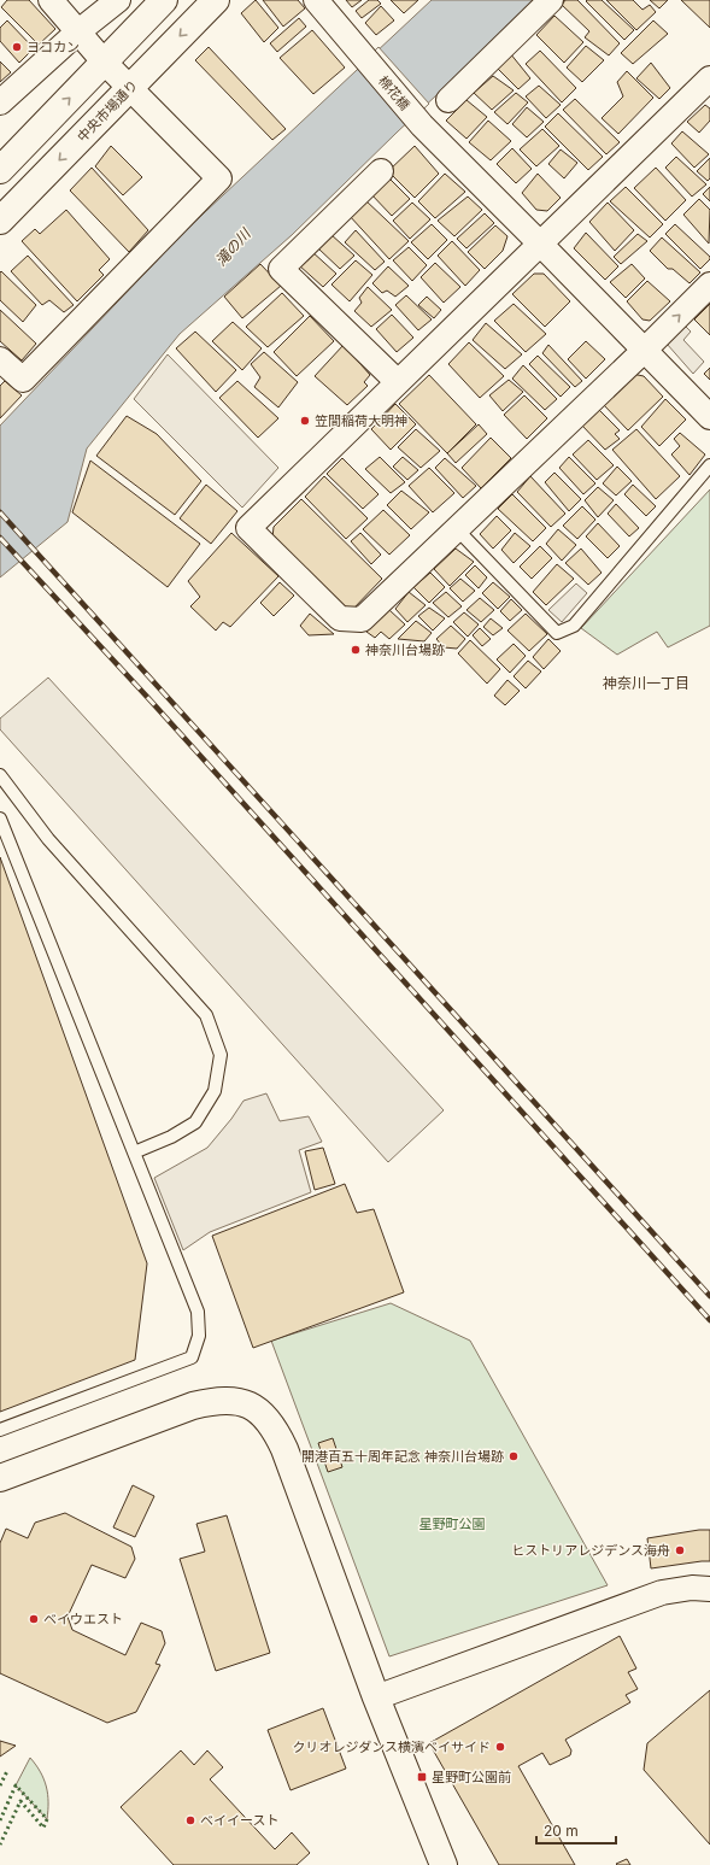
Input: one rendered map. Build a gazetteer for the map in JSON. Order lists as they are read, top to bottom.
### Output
{
  "streets": {
    "street": ["棉花橋", "中央市場通り"]
  },
  "districts": ["神奈川一丁目"],
  "water": ["滝の川"],
  "parks": ["星野町公園"],
  "places": {
    "other": [
      "ヨコカン",
      "笠間稲荷大明神",
      "神奈川台場跡",
      "開港百五十周年記念 神奈川台場跡",
      "ヒストリアレジデンス海舟",
      "ベイウエスト",
      "クリオレジダンス横濱ベイサイド",
      "ベイイースト"
    ],
    "transit": ["星野町公園前"]
  },
  "scale_bar": "20 m"
}
